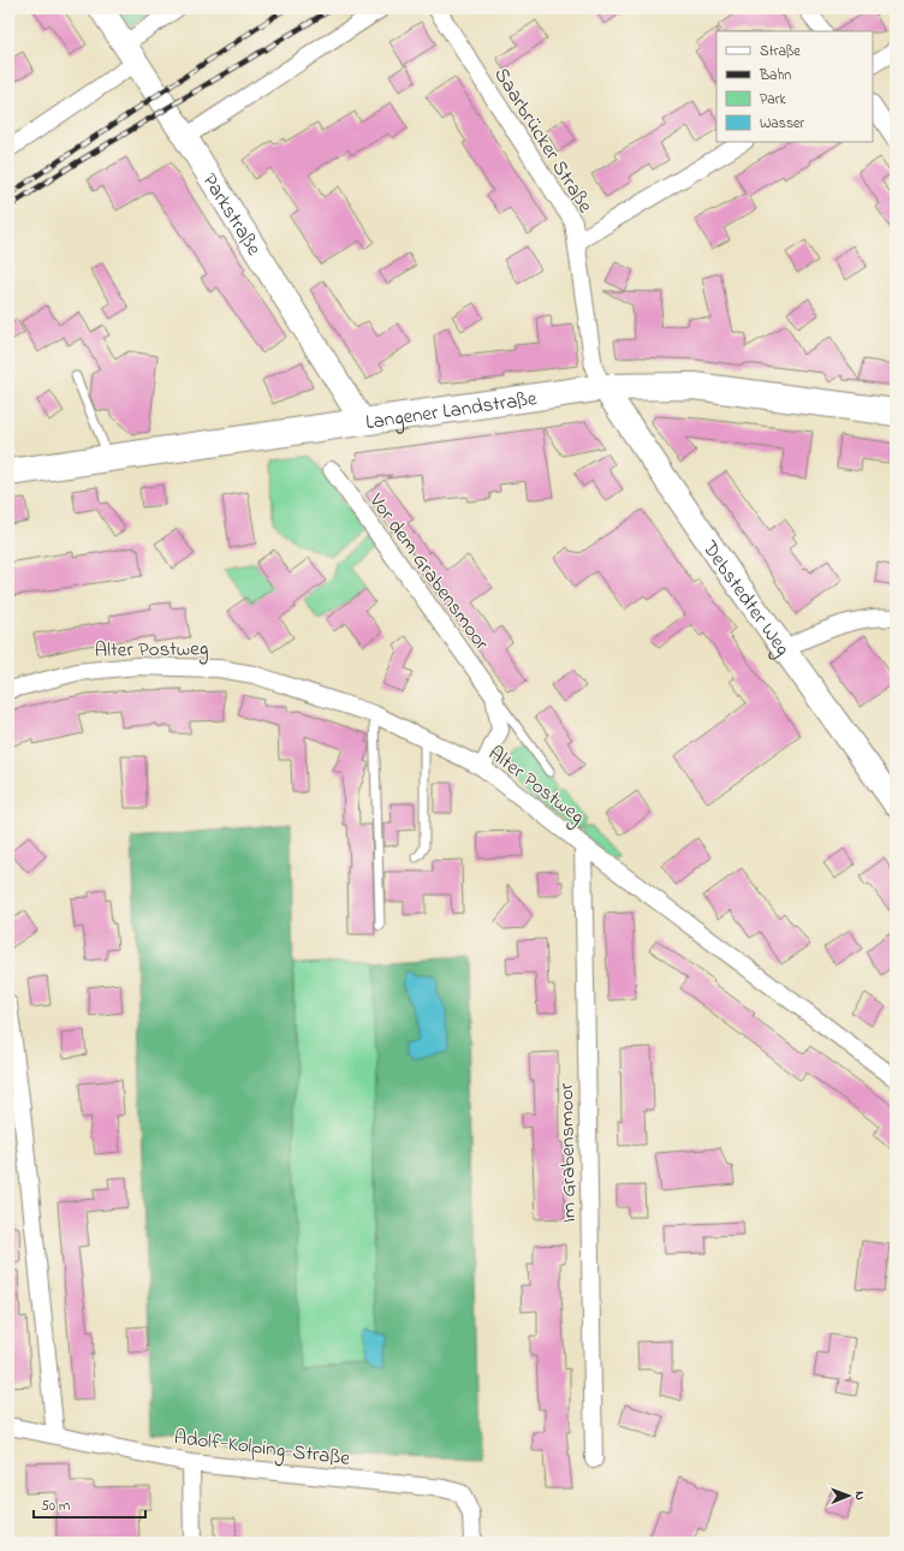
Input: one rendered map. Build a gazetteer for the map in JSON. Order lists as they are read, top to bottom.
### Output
{
  "streets": {
    "main road": ["Langener Landstraße"],
    "street": [
      "Saarbrücker Straße",
      "Parkstraße",
      "Vor dem Grabensmoor",
      "Debstedter Weg",
      "Alter Postweg",
      "Im Grabensmoor",
      "Adolf-Kolping-Straße"
    ]
  },
  "crossings": [
    ["Saarbrücker Straße", "Langener Landstraße"],
    ["Saarbrücker Straße", "Debstedter Weg"],
    ["Parkstraße", "Langener Landstraße"],
    ["Langener Landstraße", "Debstedter Weg"],
    ["Vor dem Grabensmoor", "Alter Postweg"],
    ["Alter Postweg", "Im Grabensmoor"]
  ],
  "legend": [
    "Straße",
    "Bahn",
    "Park",
    "Wasser"
  ],
  "scale_bar": "50 m",
  "north": "right"
}
